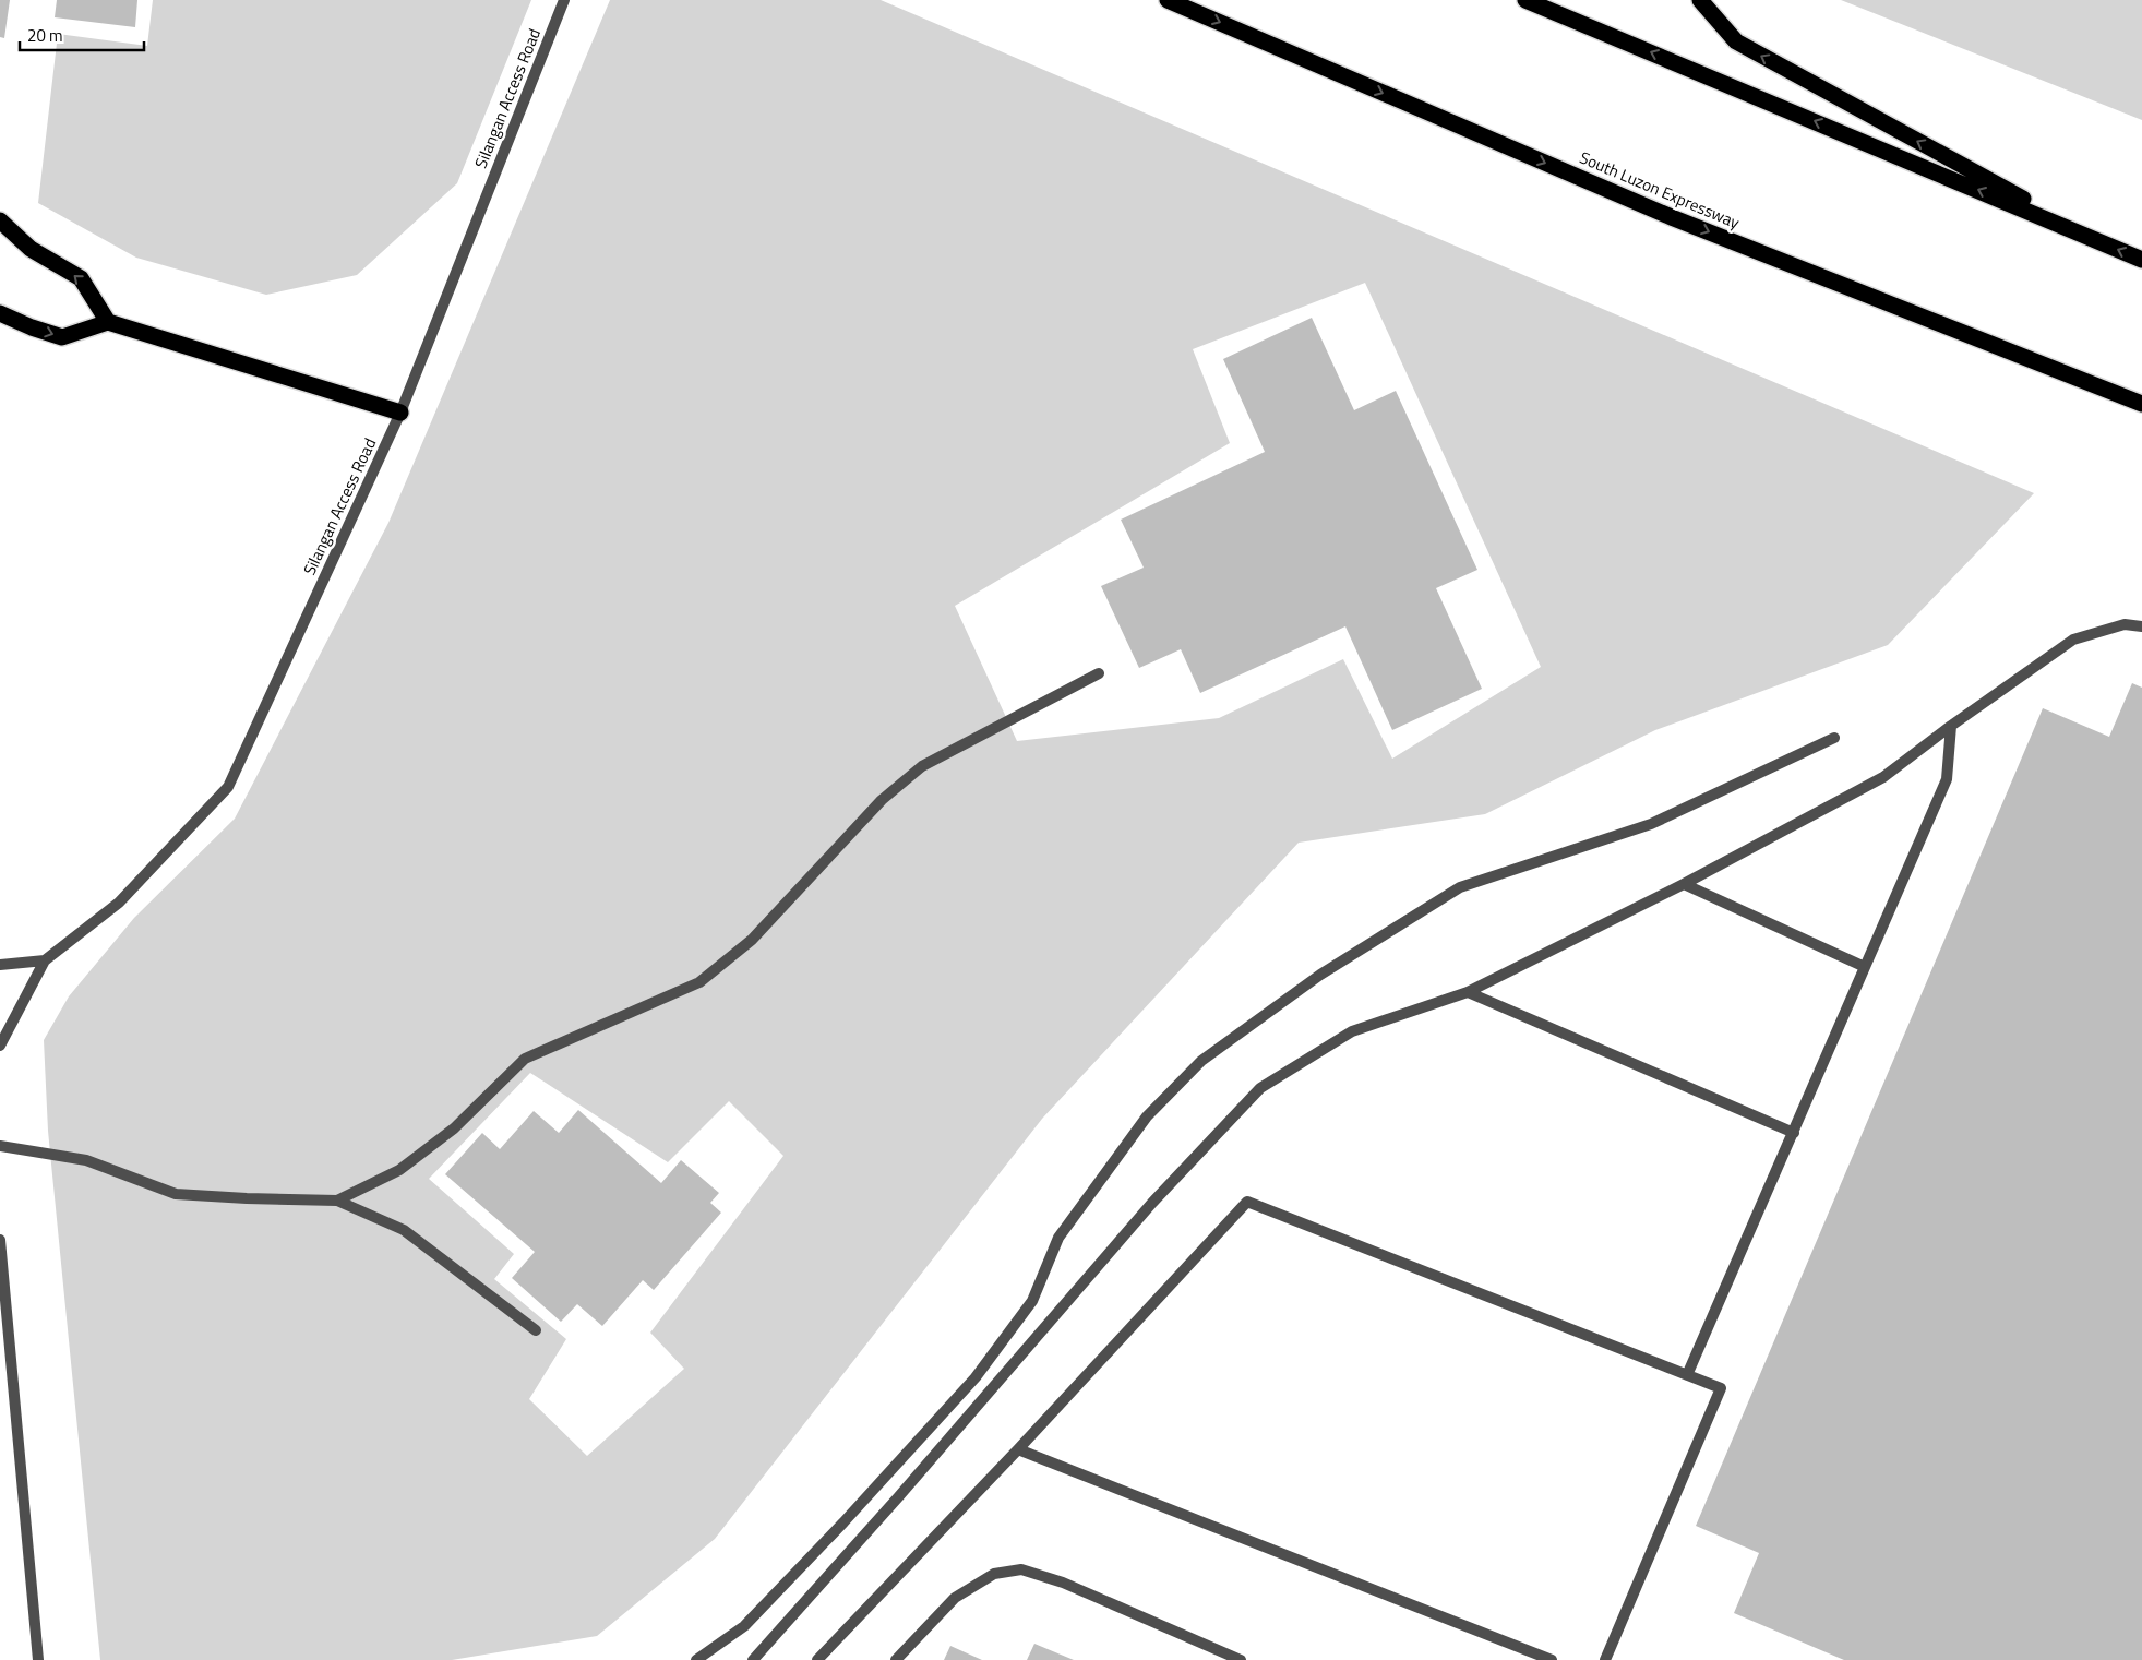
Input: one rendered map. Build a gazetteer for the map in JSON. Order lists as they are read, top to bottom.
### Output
{
  "streets": {
    "highway": ["South Luzon Expressway"],
    "street": ["Silangan Access Road"]
  },
  "scale_bar": "20 m"
}
